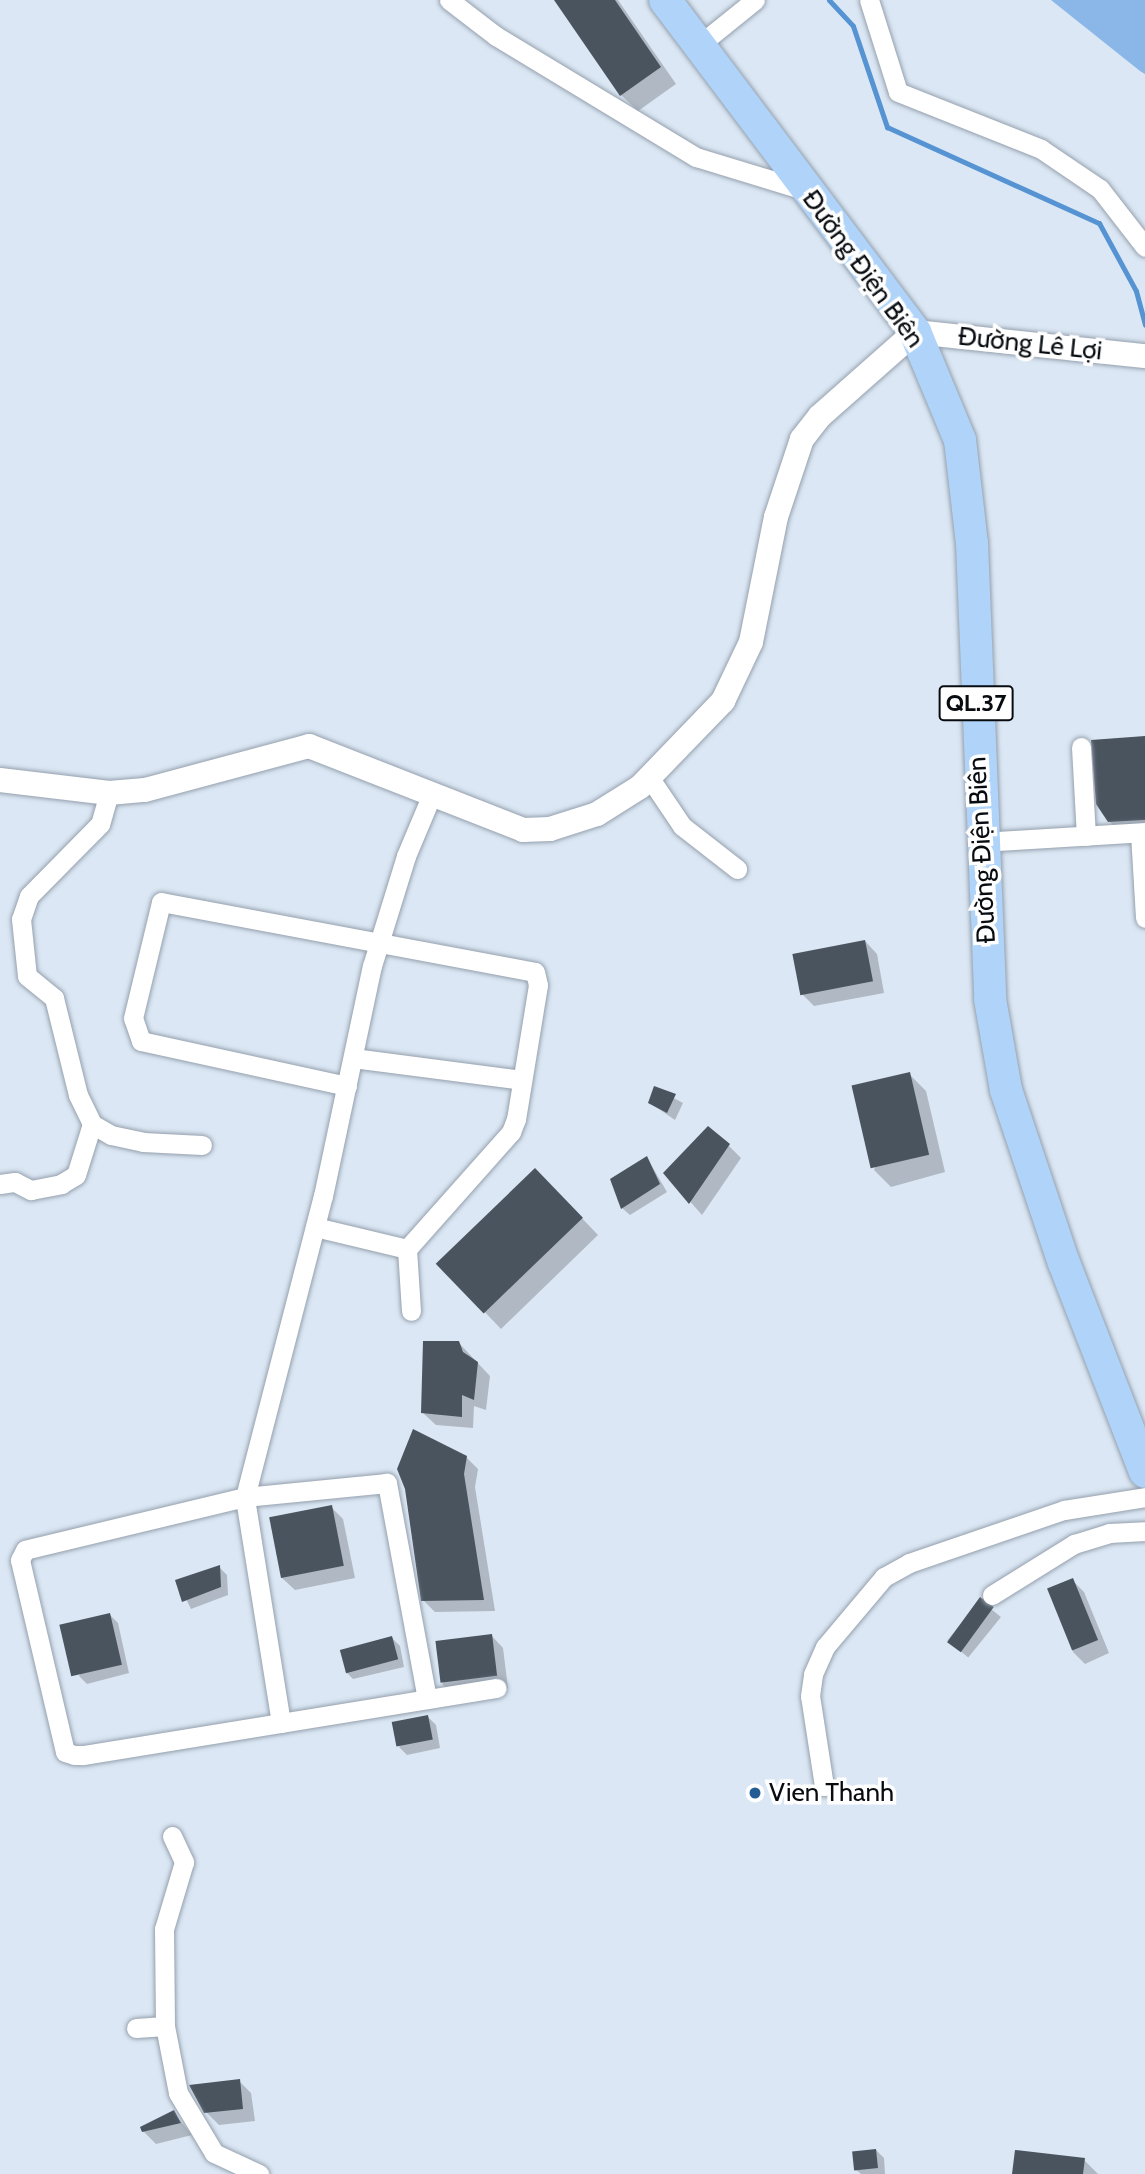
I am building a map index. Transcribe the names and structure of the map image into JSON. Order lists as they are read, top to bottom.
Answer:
{
  "streets": {
    "main road": ["Đường Điện Biên", "QL.37"],
    "street": ["Đường Lê Lợi"]
  },
  "crossings": [
    ["Đường Điện Biên", "Đường Lê Lợi"]
  ],
  "places": ["Vien Thanh"]
}
